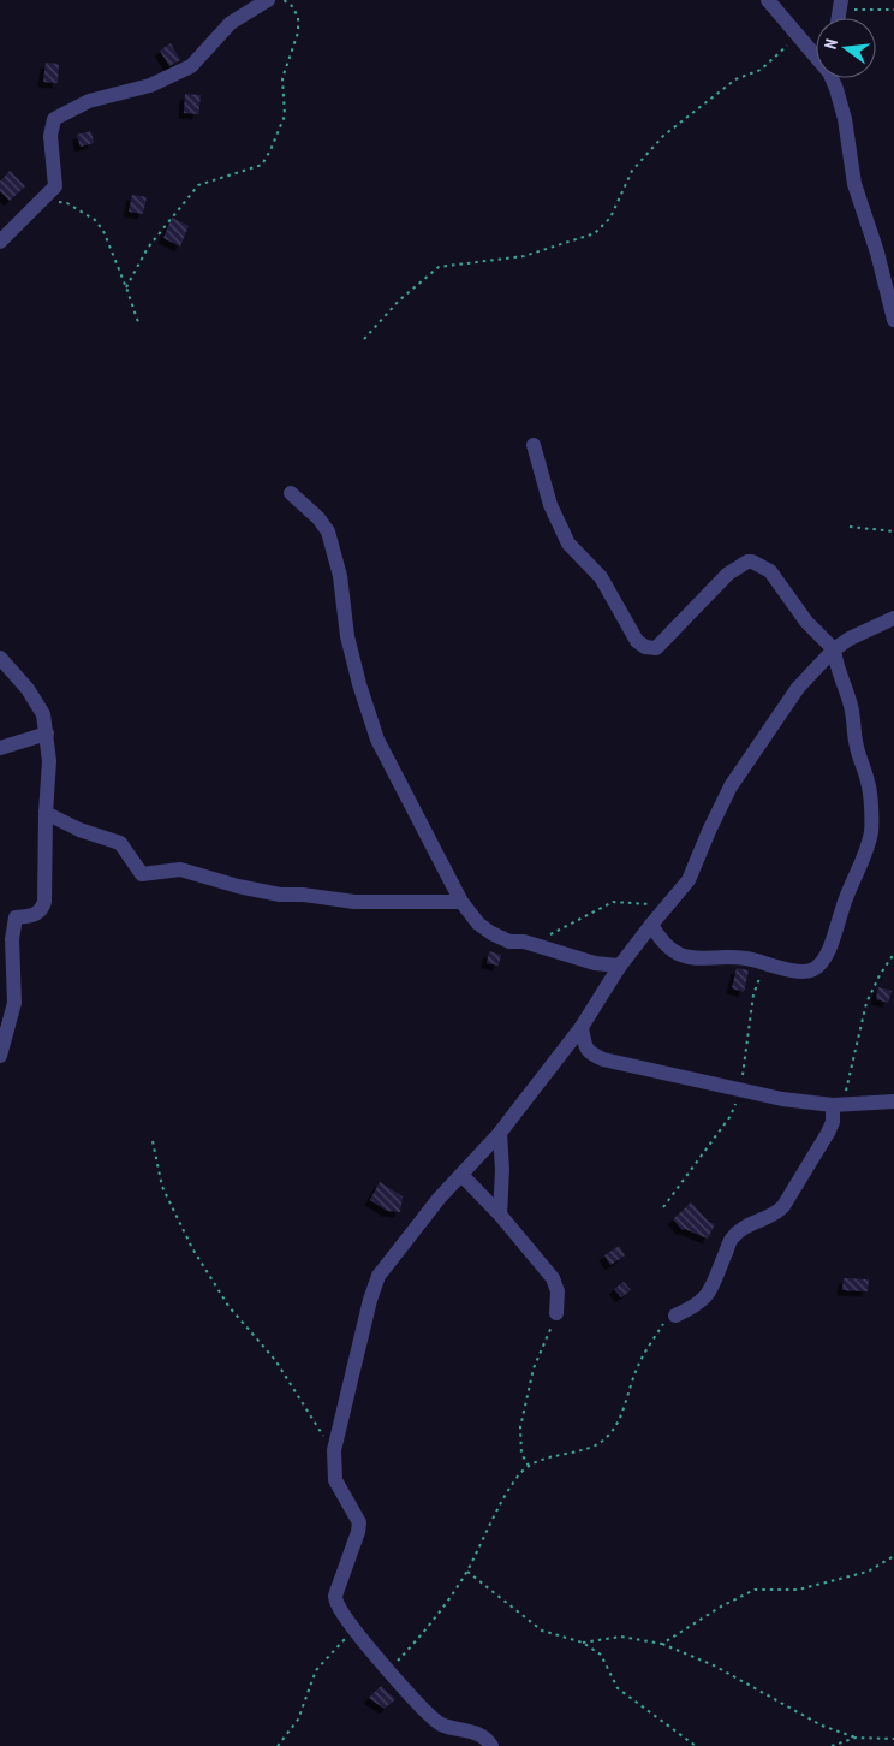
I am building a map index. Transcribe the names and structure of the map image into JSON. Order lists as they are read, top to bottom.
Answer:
{
  "north": "left"
}
